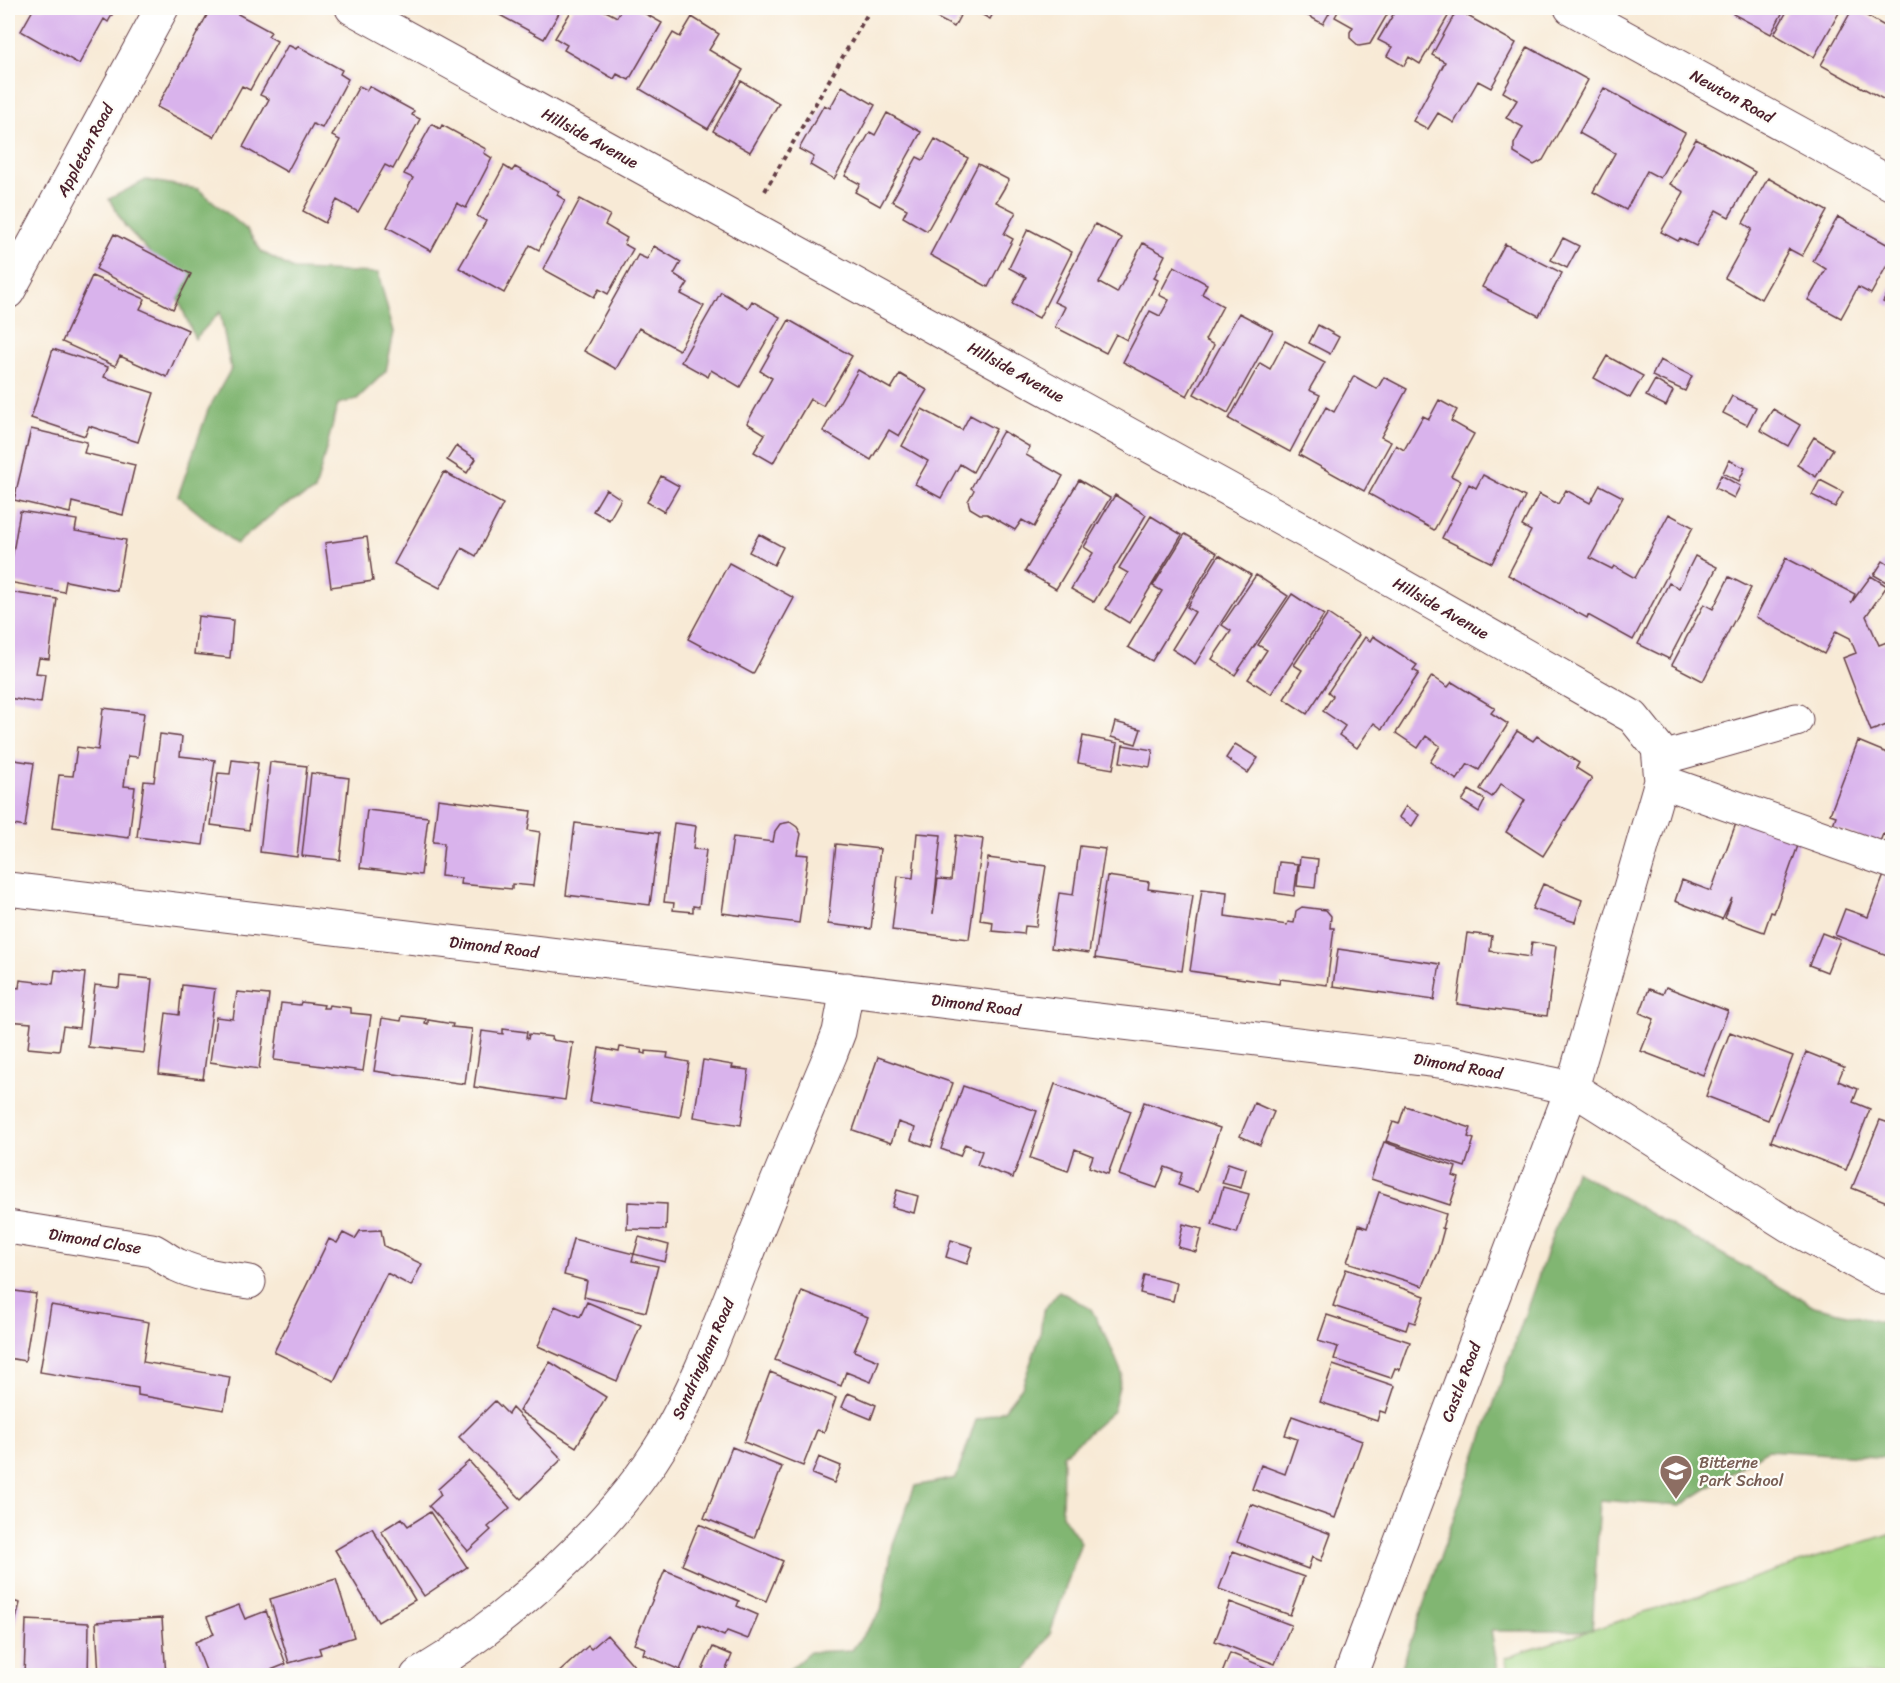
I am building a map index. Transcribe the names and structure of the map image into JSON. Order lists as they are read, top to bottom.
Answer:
{
  "streets": {
    "street": [
      "Newton Road",
      "Hillside Avenue",
      "Appleton Road",
      "Dimond Road",
      "Dimond Close",
      "Sandringham Road",
      "Castle Road"
    ]
  },
  "crossings": [
    ["Dimond Road", "Sandringham Road"],
    ["Dimond Road", "Castle Road"]
  ],
  "places": {
    "school or university": ["Bitterne Park School"]
  }
}
